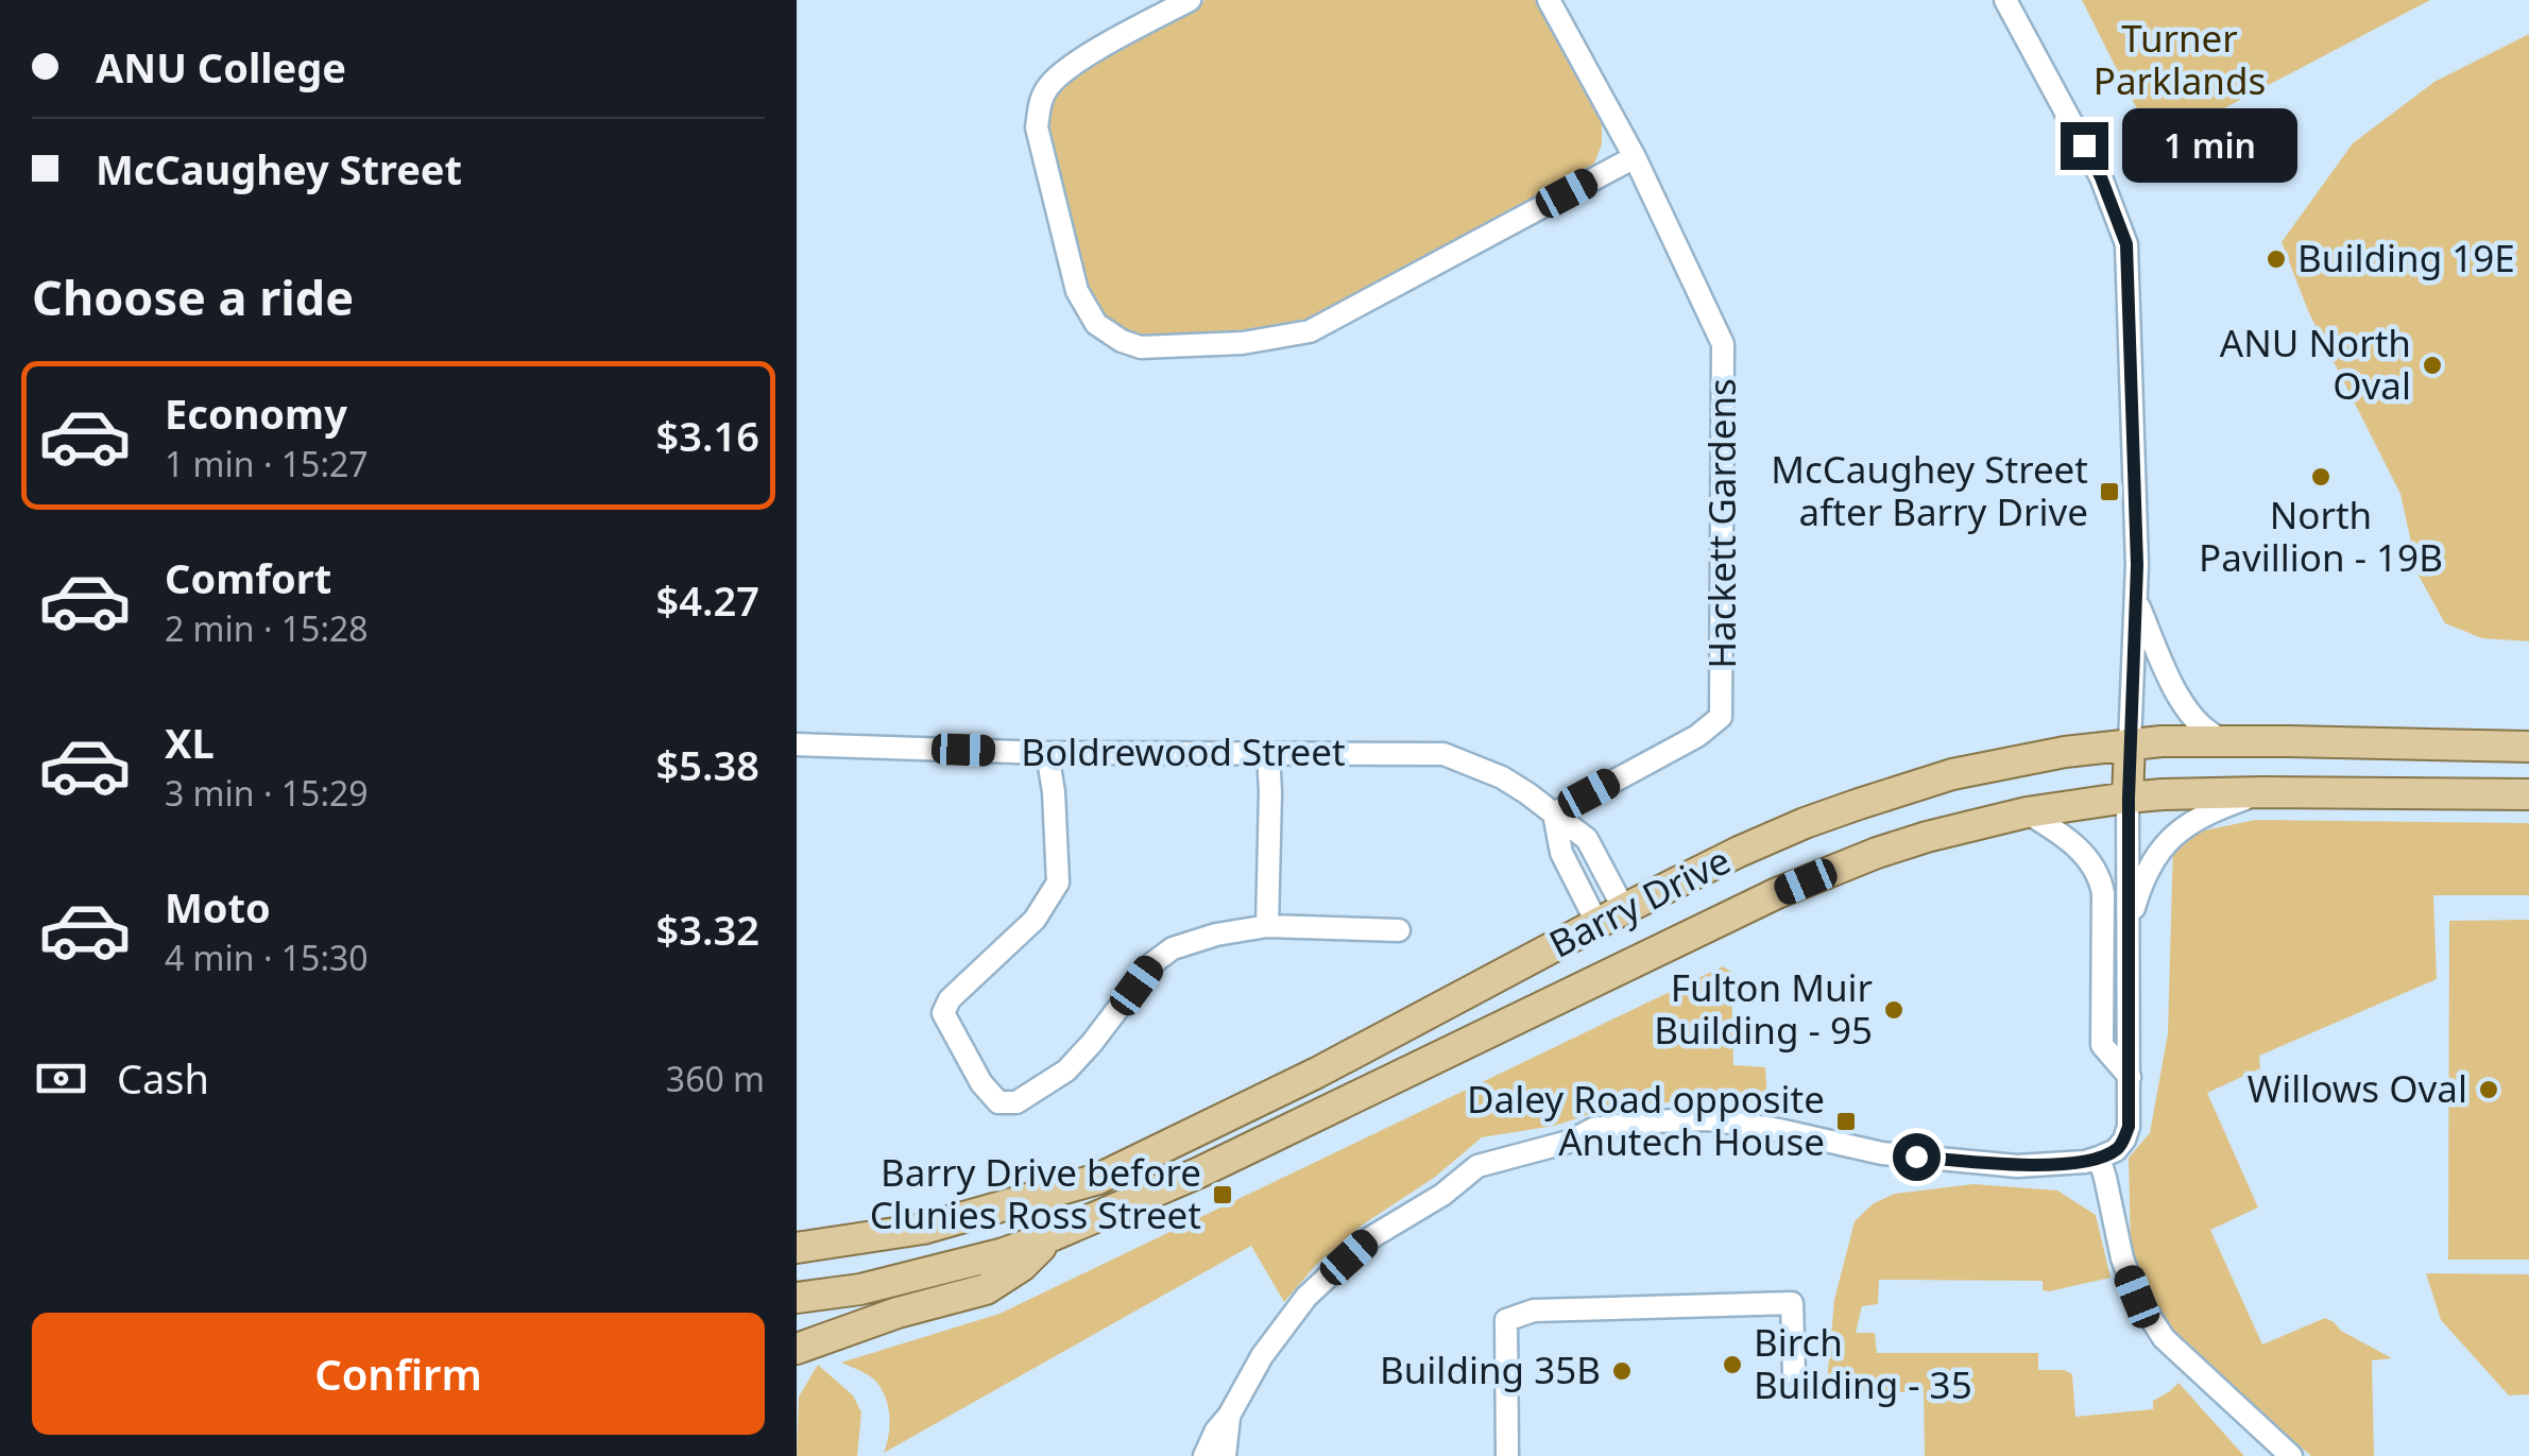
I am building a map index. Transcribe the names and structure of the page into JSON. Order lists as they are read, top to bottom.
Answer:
{
  "streets": {
    "main road": ["Barry Drive"],
    "street": ["Hackett Gardens", "Boldrewood Street"]
  },
  "crossings": [
    ["Hackett Gardens", "Boldrewood Street"],
    ["Boldrewood Street", "Barry Drive"]
  ],
  "parks": ["Turner Parklands"],
  "places": {
    "other": [
      "Building 19E",
      "ANU North Oval",
      "North Pavillion - 19B",
      "Fulton Muir Building - 95",
      "Willows Oval",
      "Birch Building - 35",
      "Building 35B"
    ],
    "transit": ["McCaughey Street after Barry Drive", "Daley Road opposite Anutech House", "Barry Drive before Clunies Ross Street"]
  },
  "page": {
    "banner": ["ANU College", "McCaughey Street"],
    "bubble": "1 min",
    "heading": "Choose a ride",
    "list": [
      {
        "name": "Economy",
        "note": "1 min · 15:27",
        "value": "$3.16"
      },
      {
        "name": "Comfort",
        "note": "2 min · 15:28",
        "value": "$4.27"
      },
      {
        "name": "XL",
        "note": "3 min · 15:29",
        "value": "$5.38"
      },
      {
        "name": "Moto",
        "note": "4 min · 15:30",
        "value": "$3.32"
      }
    ],
    "pay": ["Cash", "360 m"],
    "buttons": "Confirm"
  }
}
